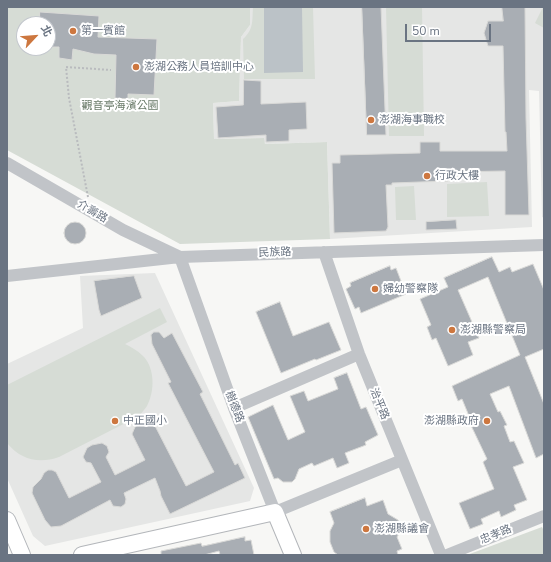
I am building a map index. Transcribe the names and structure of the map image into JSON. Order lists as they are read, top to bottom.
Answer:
{
  "streets": {
    "main road": ["樹德路"],
    "street": [
      "介壽路",
      "民族路",
      "治平路",
      "忠孝路"
    ]
  },
  "crossings": [
    ["介壽路", "民族路"],
    ["介壽路", "樹德路"],
    ["民族路", "治平路"],
    ["民族路", "樹德路"]
  ],
  "parks": ["觀音亭海濱公園"],
  "places": [
    "第一賓館",
    "澎湖公務人員培訓中心",
    "澎湖海事職校",
    "行政大樓",
    "婦幼警察隊",
    "澎湖縣警察局",
    "中正國小",
    "澎湖縣政府",
    "澎湖縣議會"
  ],
  "scale_bar": "50 m",
  "north": "top right"
}
